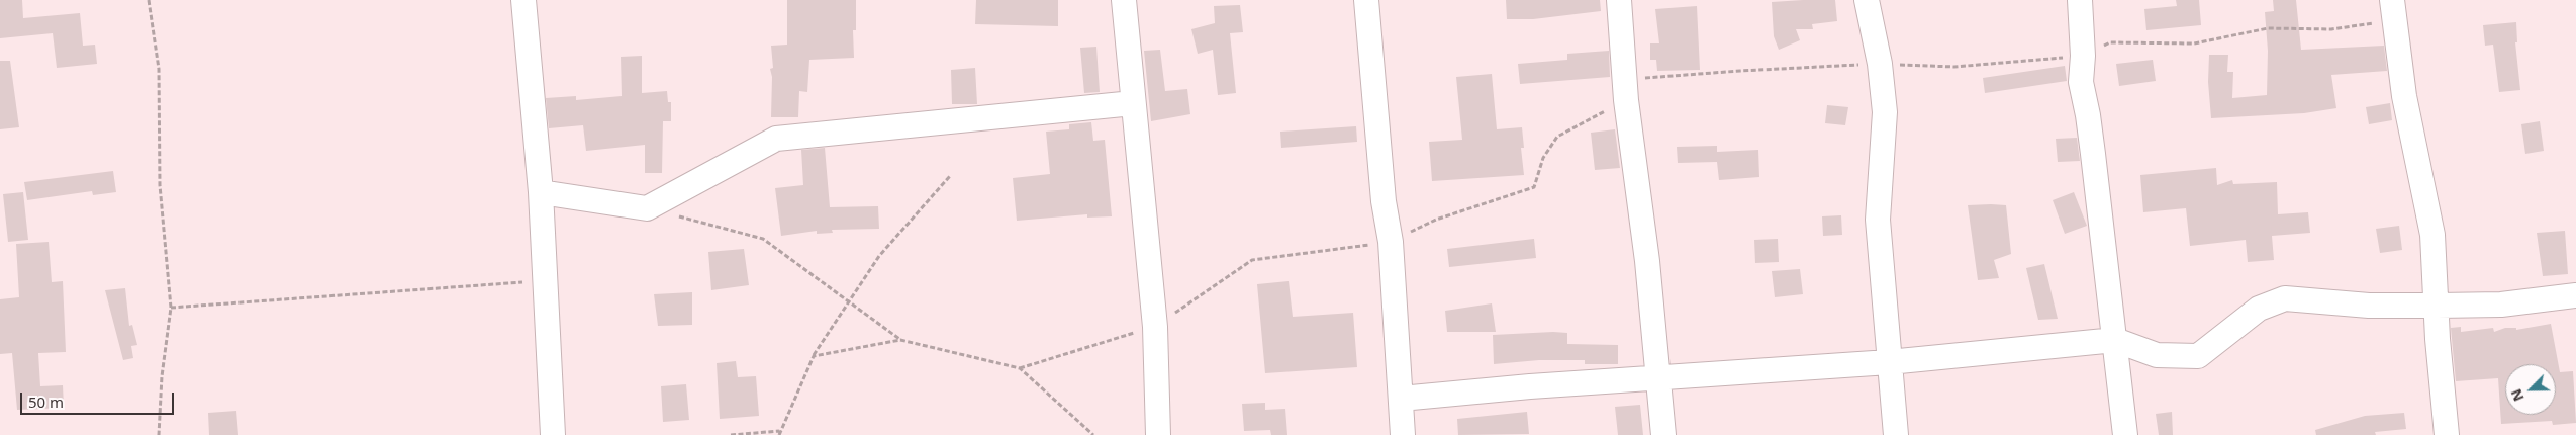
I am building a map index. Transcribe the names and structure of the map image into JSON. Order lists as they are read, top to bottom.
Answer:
{
  "scale_bar": "50 m",
  "north": "bottom left"
}
